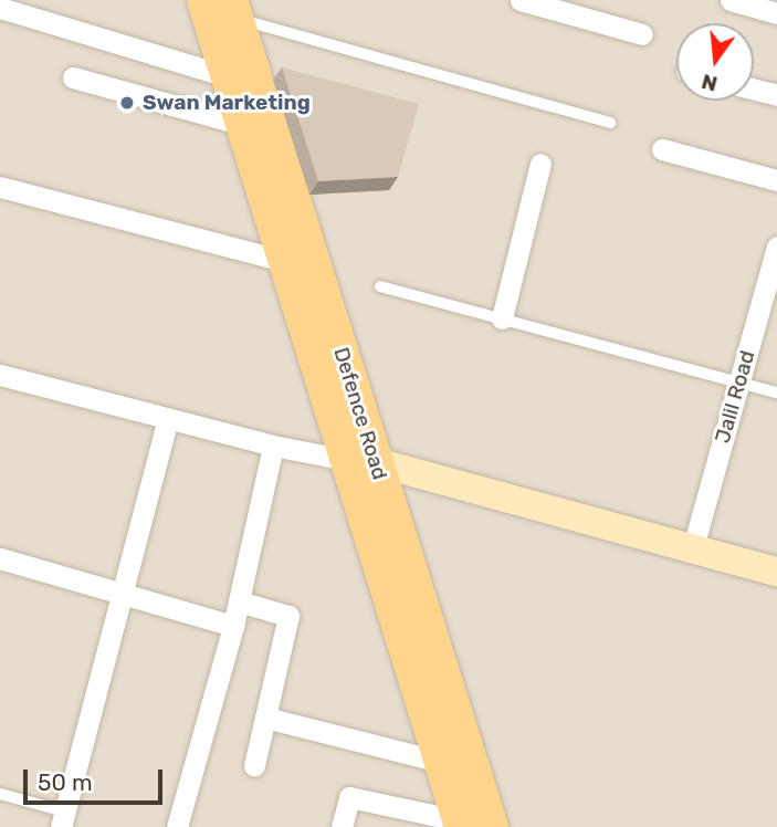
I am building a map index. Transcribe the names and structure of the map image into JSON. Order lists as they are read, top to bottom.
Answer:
{
  "streets": {
    "main road": ["Defence Road"],
    "street": ["Jalil Road"]
  },
  "places": ["Swan Marketing"],
  "scale_bar": "50 m",
  "north": "bottom"
}
